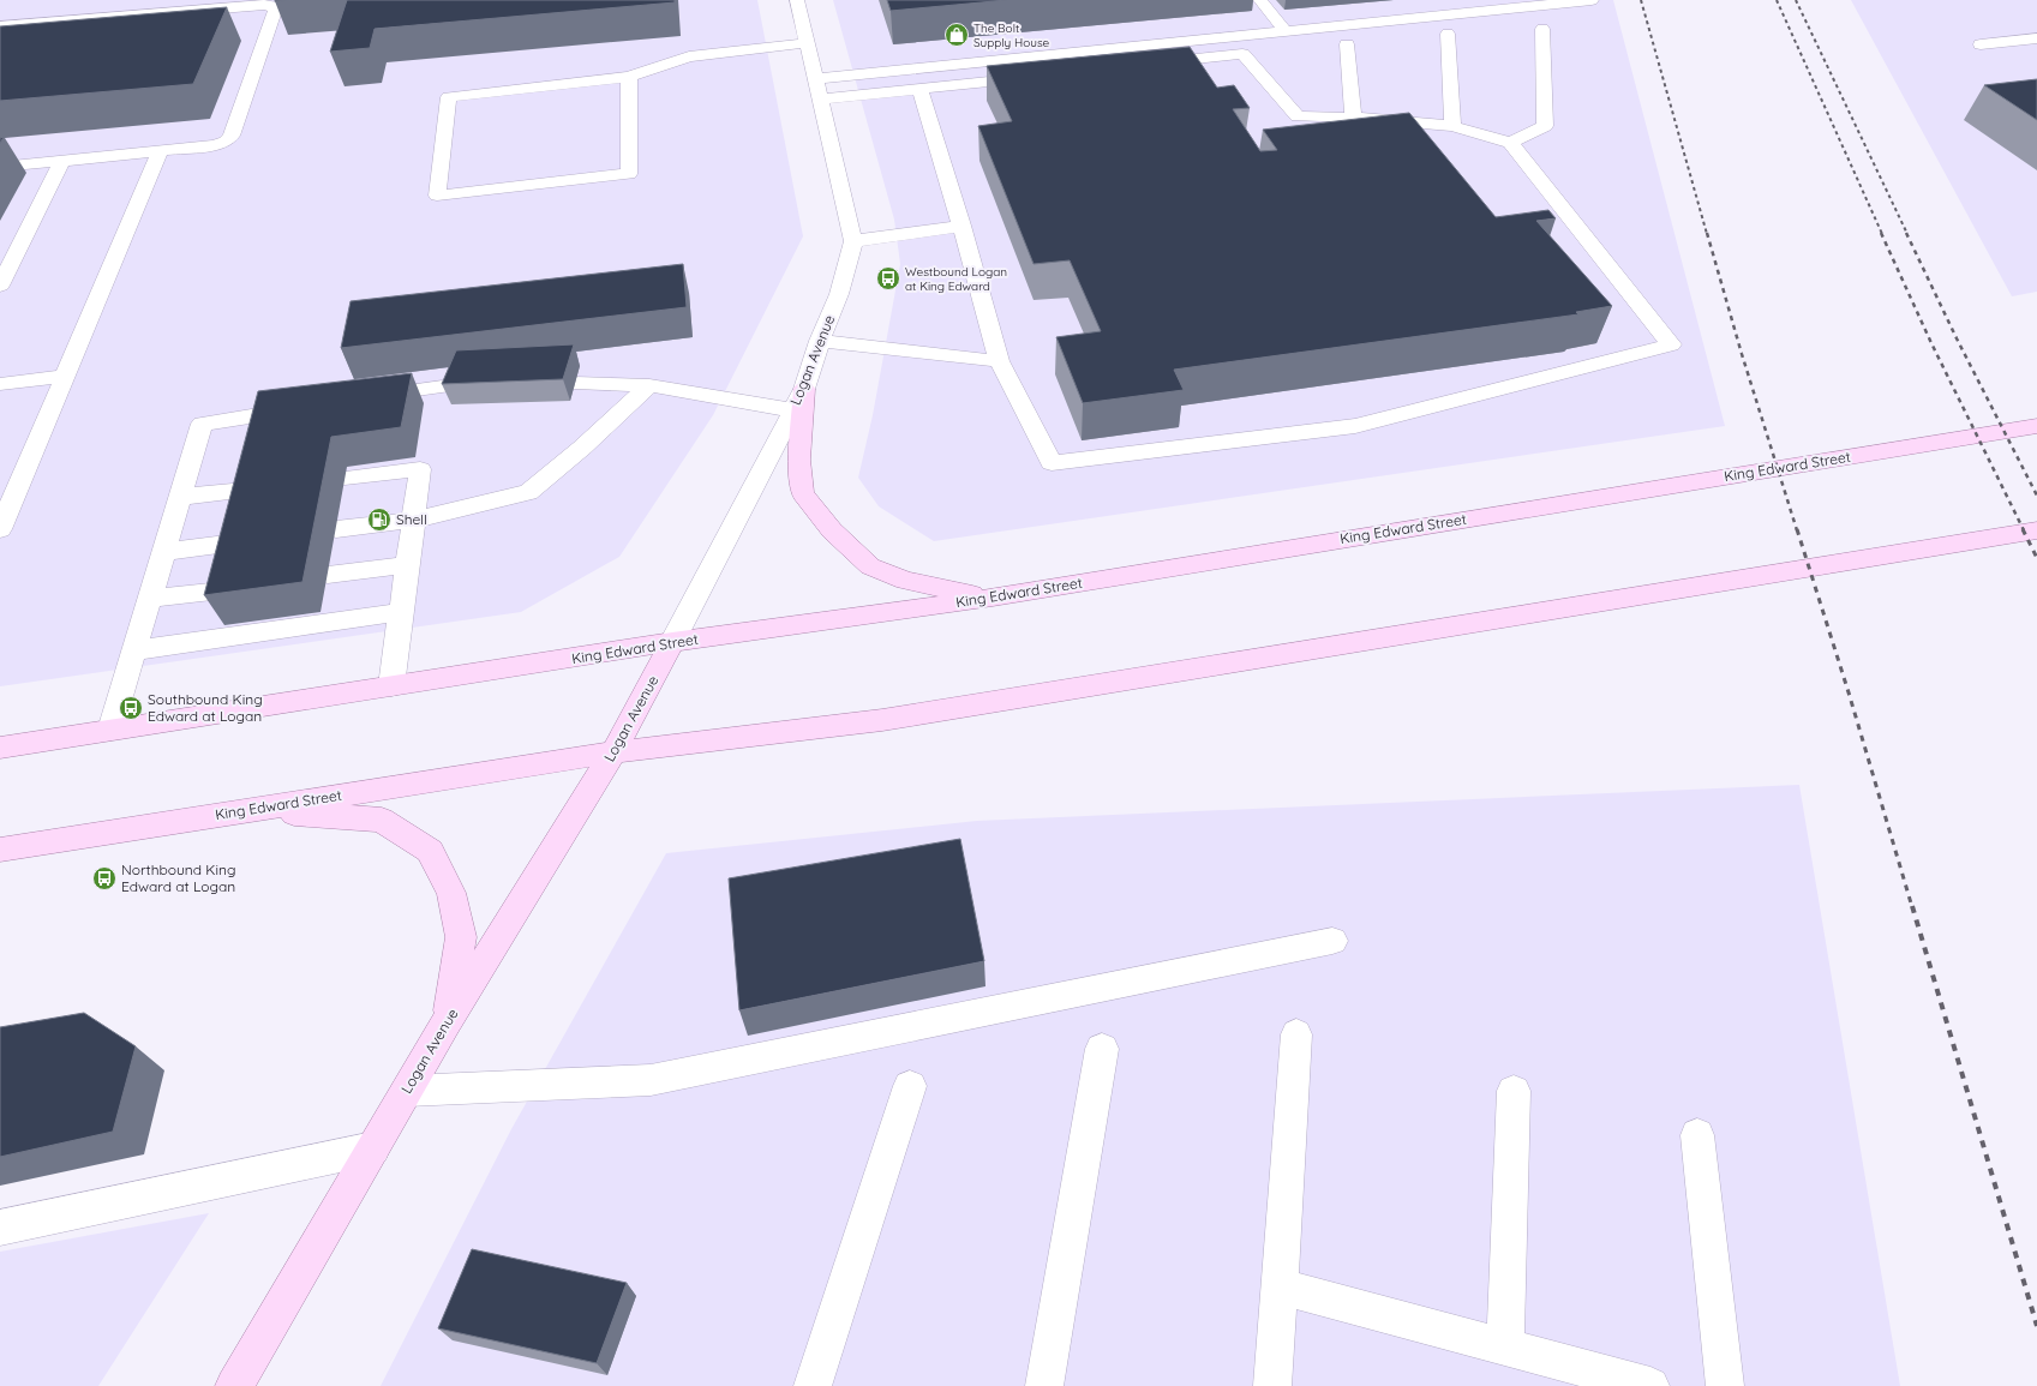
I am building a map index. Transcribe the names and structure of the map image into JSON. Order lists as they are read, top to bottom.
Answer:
{
  "streets": {
    "main road": ["Logan Avenue", "King Edward Street"]
  },
  "crossings": [
    ["Logan Avenue", "King Edward Street"]
  ],
  "places": {
    "shop": ["The Bolt Supply House"],
    "bus stop": ["Westbound Logan at King Edward", "Southbound King Edward at Logan", "Northbound King Edward at Logan"],
    "fuel station": ["Shell"]
  }
}
